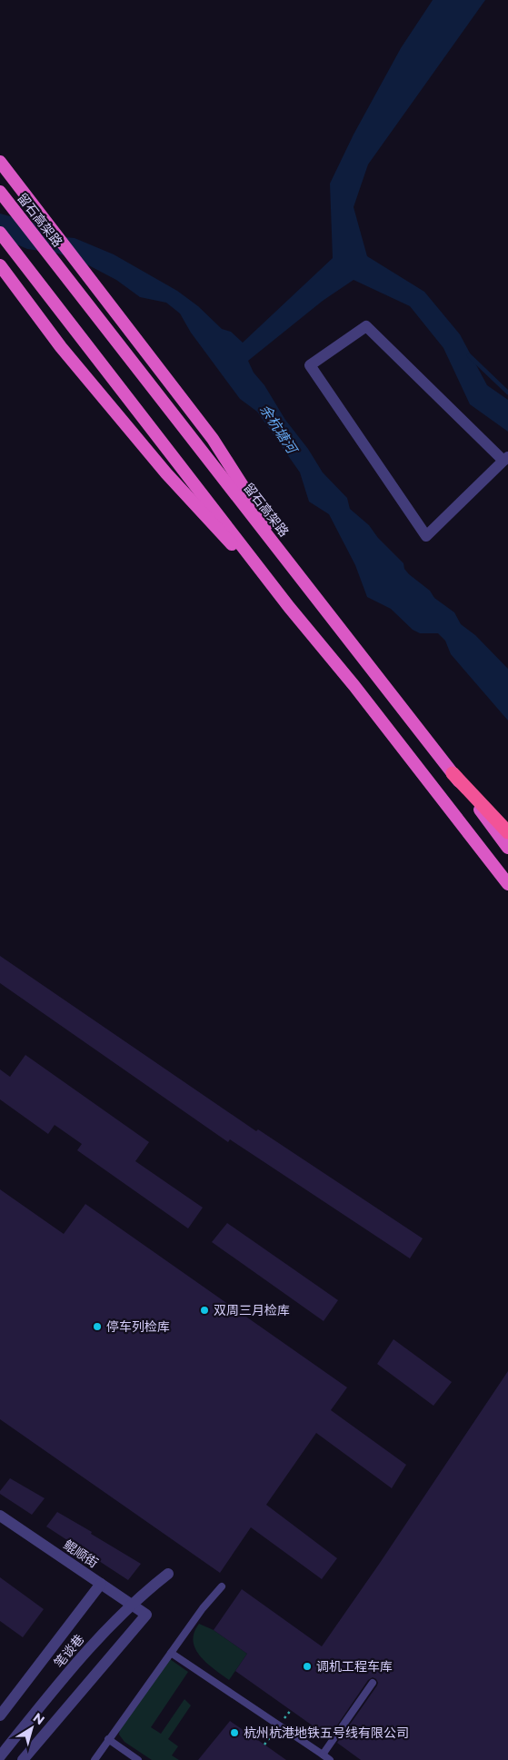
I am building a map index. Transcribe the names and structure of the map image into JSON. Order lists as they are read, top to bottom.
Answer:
{
  "streets": {
    "highway": ["留石高架路"],
    "street": ["鲲顺街", "笔谈巷"]
  },
  "crossings": [
    ["鲲顺街", "笔谈巷"]
  ],
  "water": ["余杭塘河"],
  "places": [
    "双周三月检库",
    "停车列检库",
    "调机工程车库",
    "杭州杭港地铁五号线有限公司"
  ],
  "north": "top right"
}
